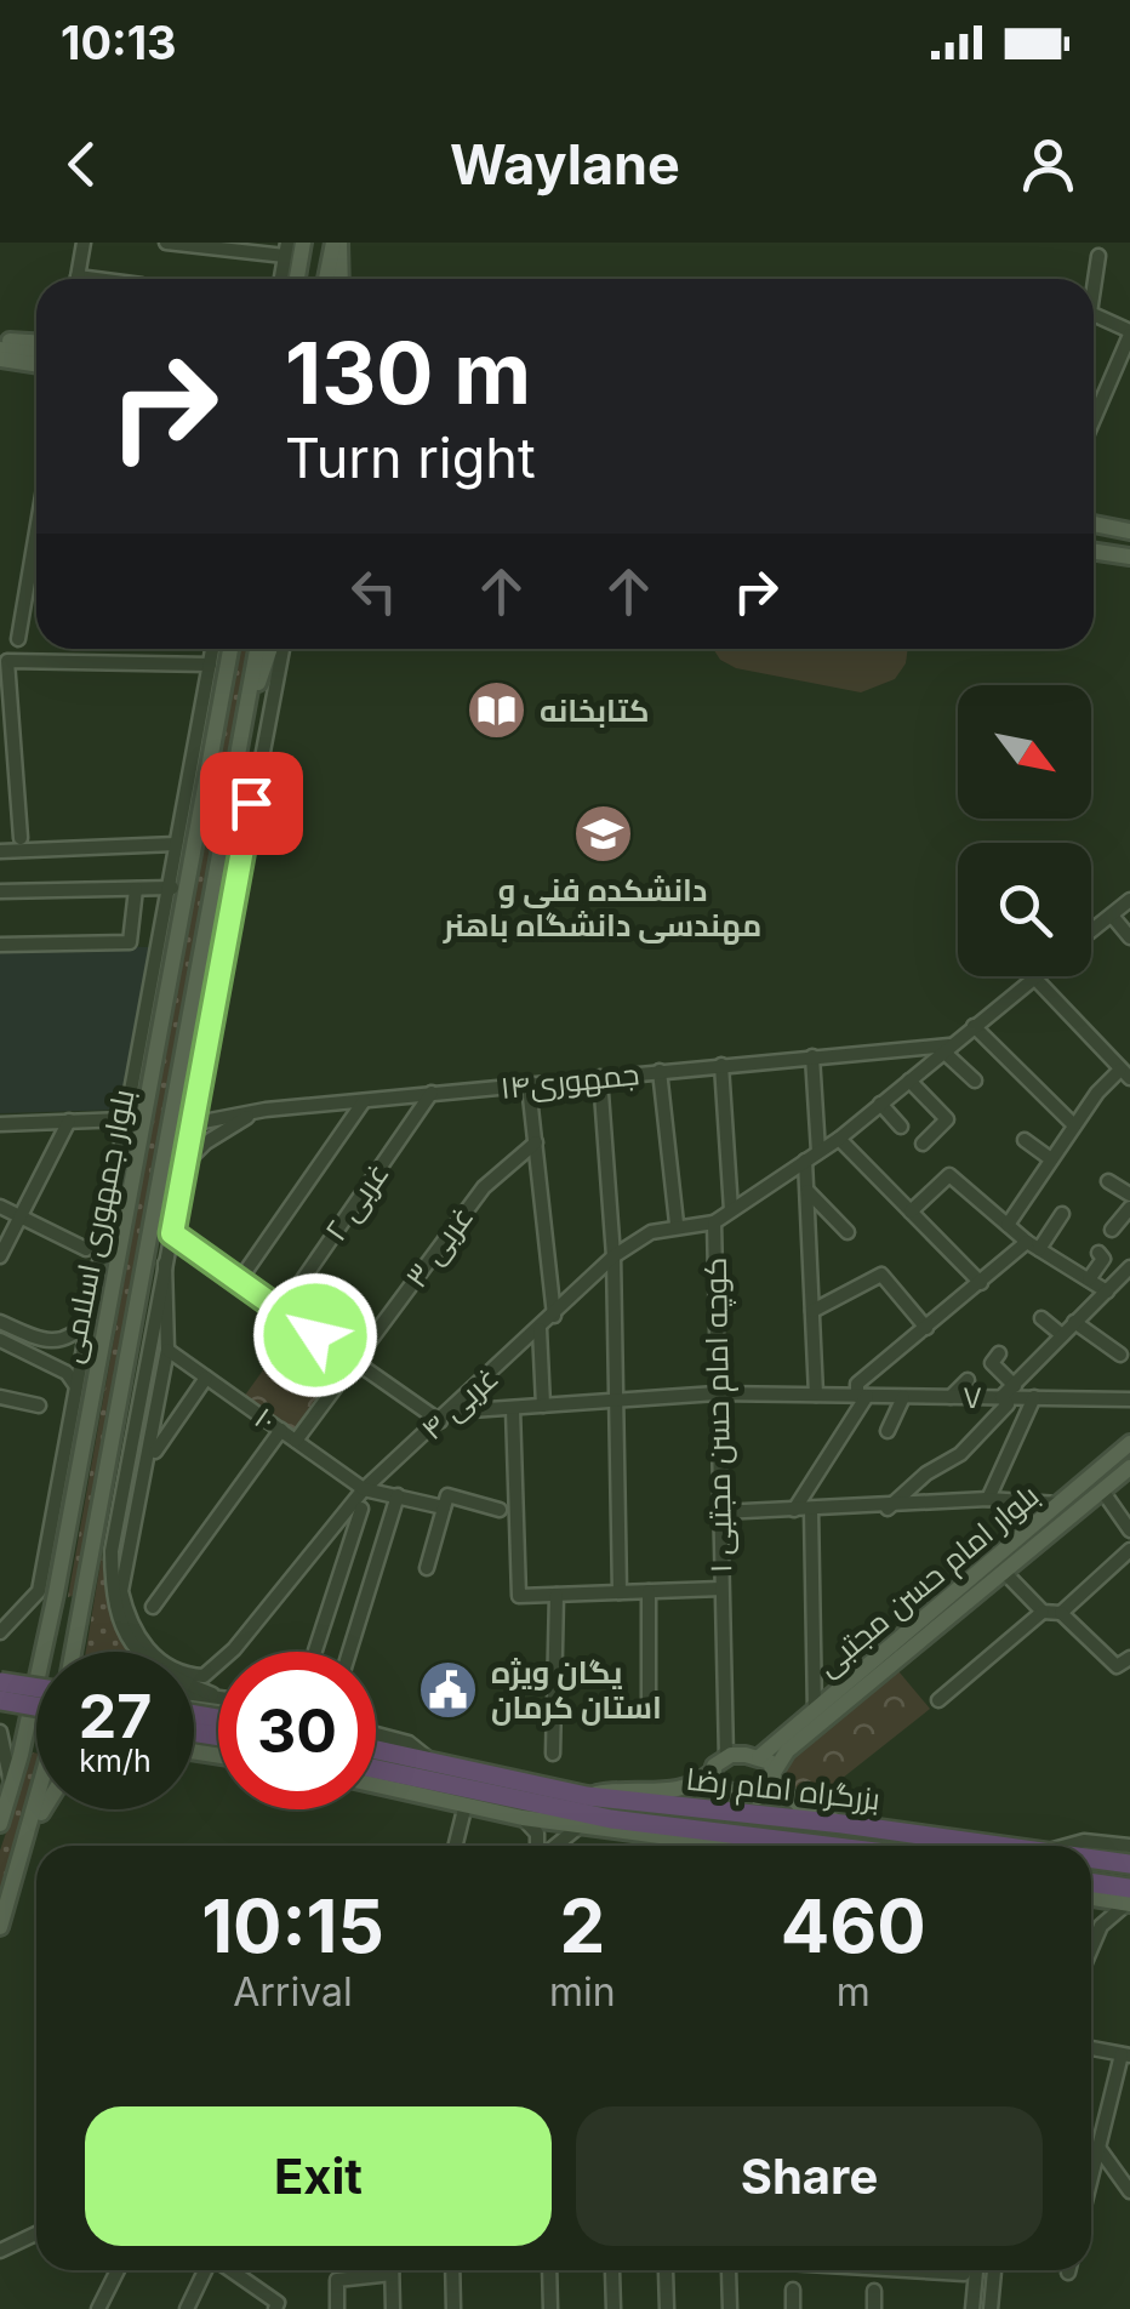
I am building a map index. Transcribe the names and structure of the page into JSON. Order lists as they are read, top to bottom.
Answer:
{
  "streets": {
    "highway": ["بزرگراه امام رضا"],
    "main road": ["بلوار جمهوری اسلامی", "بلوار امام حسن مجتبی"],
    "street": [
      "جمهوری۱۴",
      "۲ غربی",
      "۳ غربی",
      "۷",
      "۴ غربی",
      "کوچه امام حسن مجتبی ۱",
      "۱۰"
    ]
  },
  "crossings": [
    ["جمهوری۱۴", "۲ غربی"],
    ["جمهوری۱۴", "بلوار جمهوری اسلامی"],
    ["جمهوری۱۴", "کوچه امام حسن مجتبی ۱"],
    ["۳ غربی", "۱۰"],
    ["۷", "۴ غربی"],
    ["۷", "کوچه امام حسن مجتبی ۱"],
    ["۴ غربی", "۱۰"]
  ],
  "places": {
    "library": ["کتابخانه"],
    "school or university": ["دانشکده فنی و مهندسی دانشگاه باهنر"],
    "public building": ["یگان ویژه استان کرمان"]
  },
  "north": "bottom right",
  "page": {
    "status": "10:13",
    "header": "Waylane",
    "turn": ["130 m", "Turn right"],
    "speed": "27 km/h",
    "limit": "30",
    "eta": [
      "10:15",
      "Arrival",
      "2",
      "min",
      "460",
      "m"
    ],
    "buttons": ["Exit", "Share"]
  }
}
